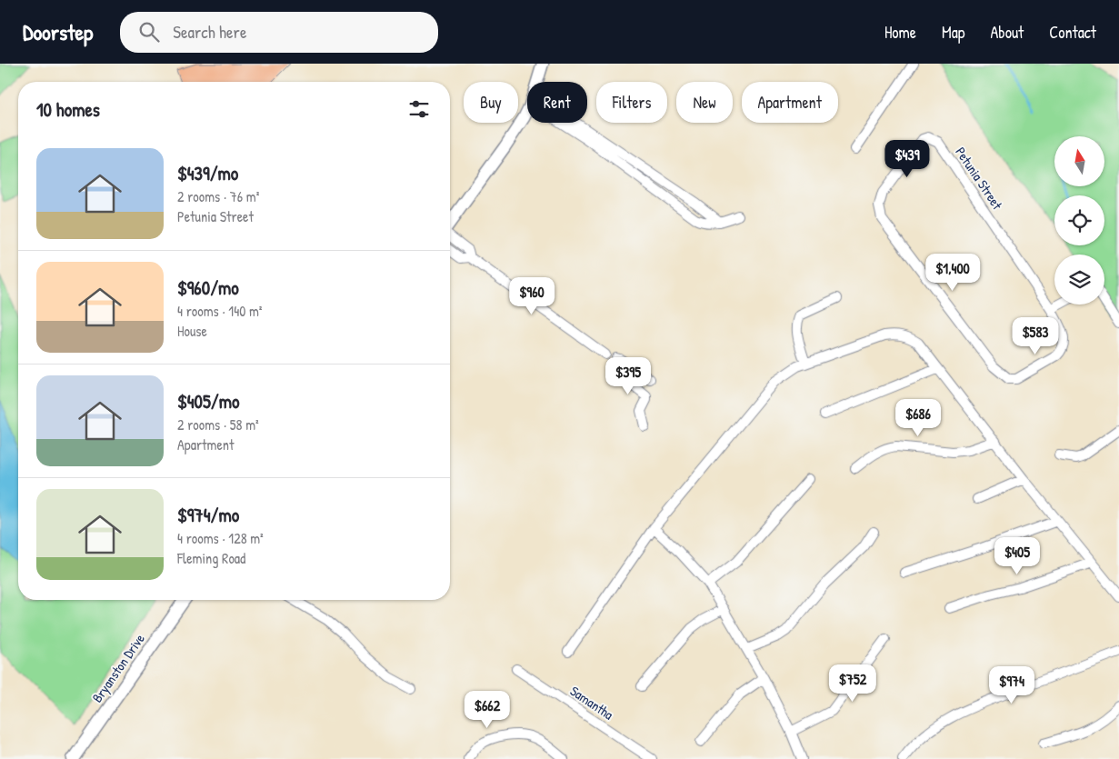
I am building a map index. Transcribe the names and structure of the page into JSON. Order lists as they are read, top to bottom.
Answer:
{
  "streets": {
    "street": ["Petunia Street", "Bryanston Drive", "Samantha"]
  },
  "north": "top",
  "page": {
    "header": "Doorstep",
    "search": "Search here",
    "nav": [
      "Home",
      "Map",
      "About",
      "Contact"
    ],
    "chip": [
      "Buy",
      "Rent",
      "Filters",
      "New",
      "Apartment"
    ],
    "heading": "10 homes",
    "list": [
      {
        "name": "$439/mo",
        "note": "2 rooms · 76 m² · Petunia Street"
      },
      {
        "name": "$960/mo",
        "note": "4 rooms · 140 m² · House"
      },
      {
        "name": "$405/mo",
        "note": "2 rooms · 58 m² · Apartment"
      },
      {
        "name": "$974/mo",
        "note": "4 rooms · 128 m² · Fleming Road"
      }
    ],
    "price": [
      "$439",
      "$1,400",
      "$960",
      "$583",
      "$395",
      "$686",
      "$405",
      "$752",
      "$974",
      "$662"
    ]
  }
}
